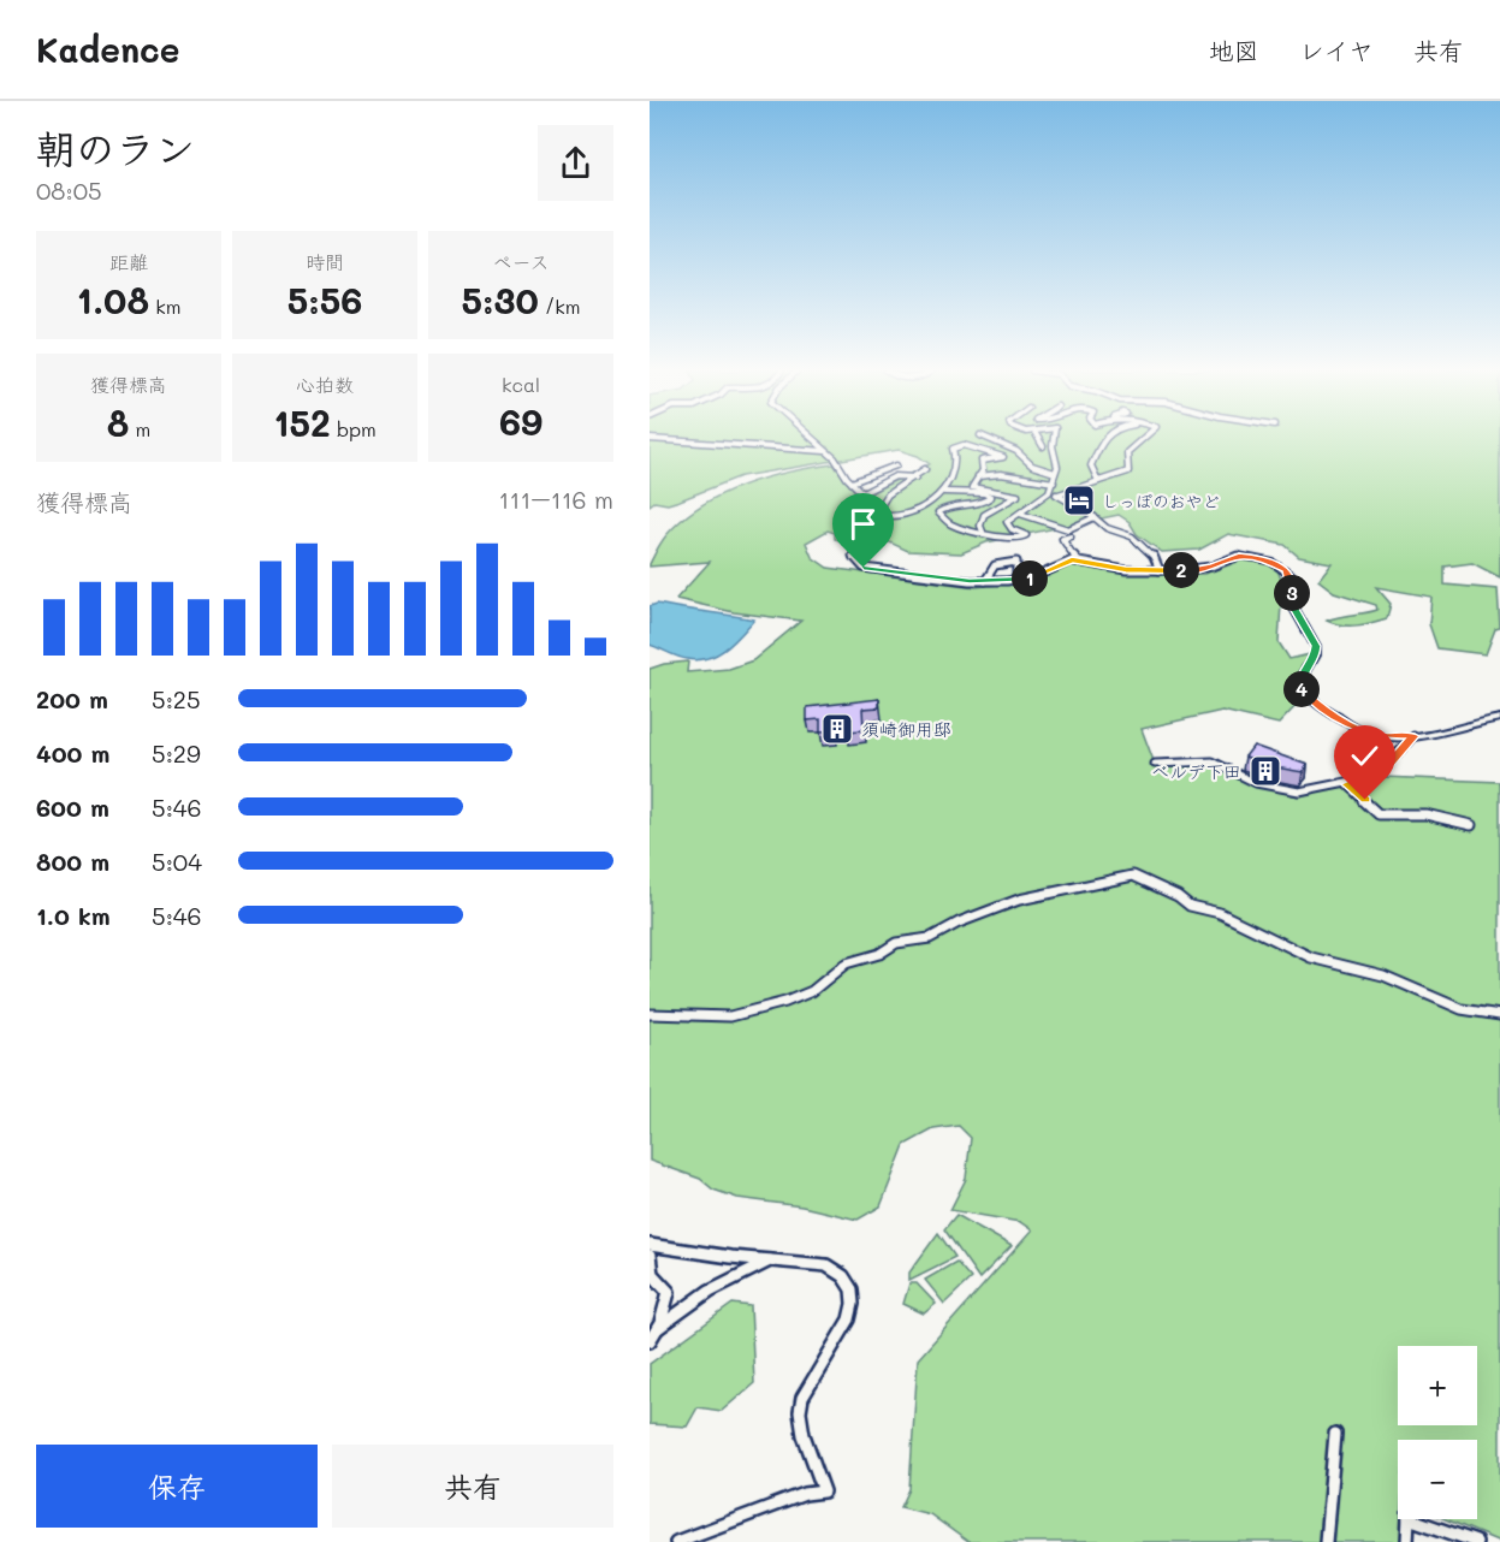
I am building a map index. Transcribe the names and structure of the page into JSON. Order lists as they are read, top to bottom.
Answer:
{
  "places": {
    "hotel": ["しっぽのおやど"],
    "building": ["須崎御用邸", "ベルデ下田"]
  },
  "page": {
    "header": "Kadence",
    "nav": ["地図", "レイヤ", "共有"],
    "heading": ["朝のラン", "08:05"],
    "stats": [
      ["距離", "1.08 km"],
      ["時間", "5:56"],
      ["ペース", "5:30 /km"],
      ["獲得標高", "8 m"],
      ["心拍数", "152 bpm"],
      ["kcal", "69"]
    ],
    "chart": ["獲得標高", "111–116 m"],
    "pins": [
      "2",
      "1",
      "3",
      "4"
    ],
    "list": [
      {
        "name": "200 m",
        "note": "5:25"
      },
      {
        "name": "400 m",
        "note": "5:29"
      },
      {
        "name": "600 m",
        "note": "5:46"
      },
      {
        "name": "800 m",
        "note": "5:04"
      },
      {
        "name": "1.0 km",
        "note": "5:46"
      }
    ],
    "map_buttons": ["+", "−"],
    "buttons": ["保存", "共有"]
  }
}
